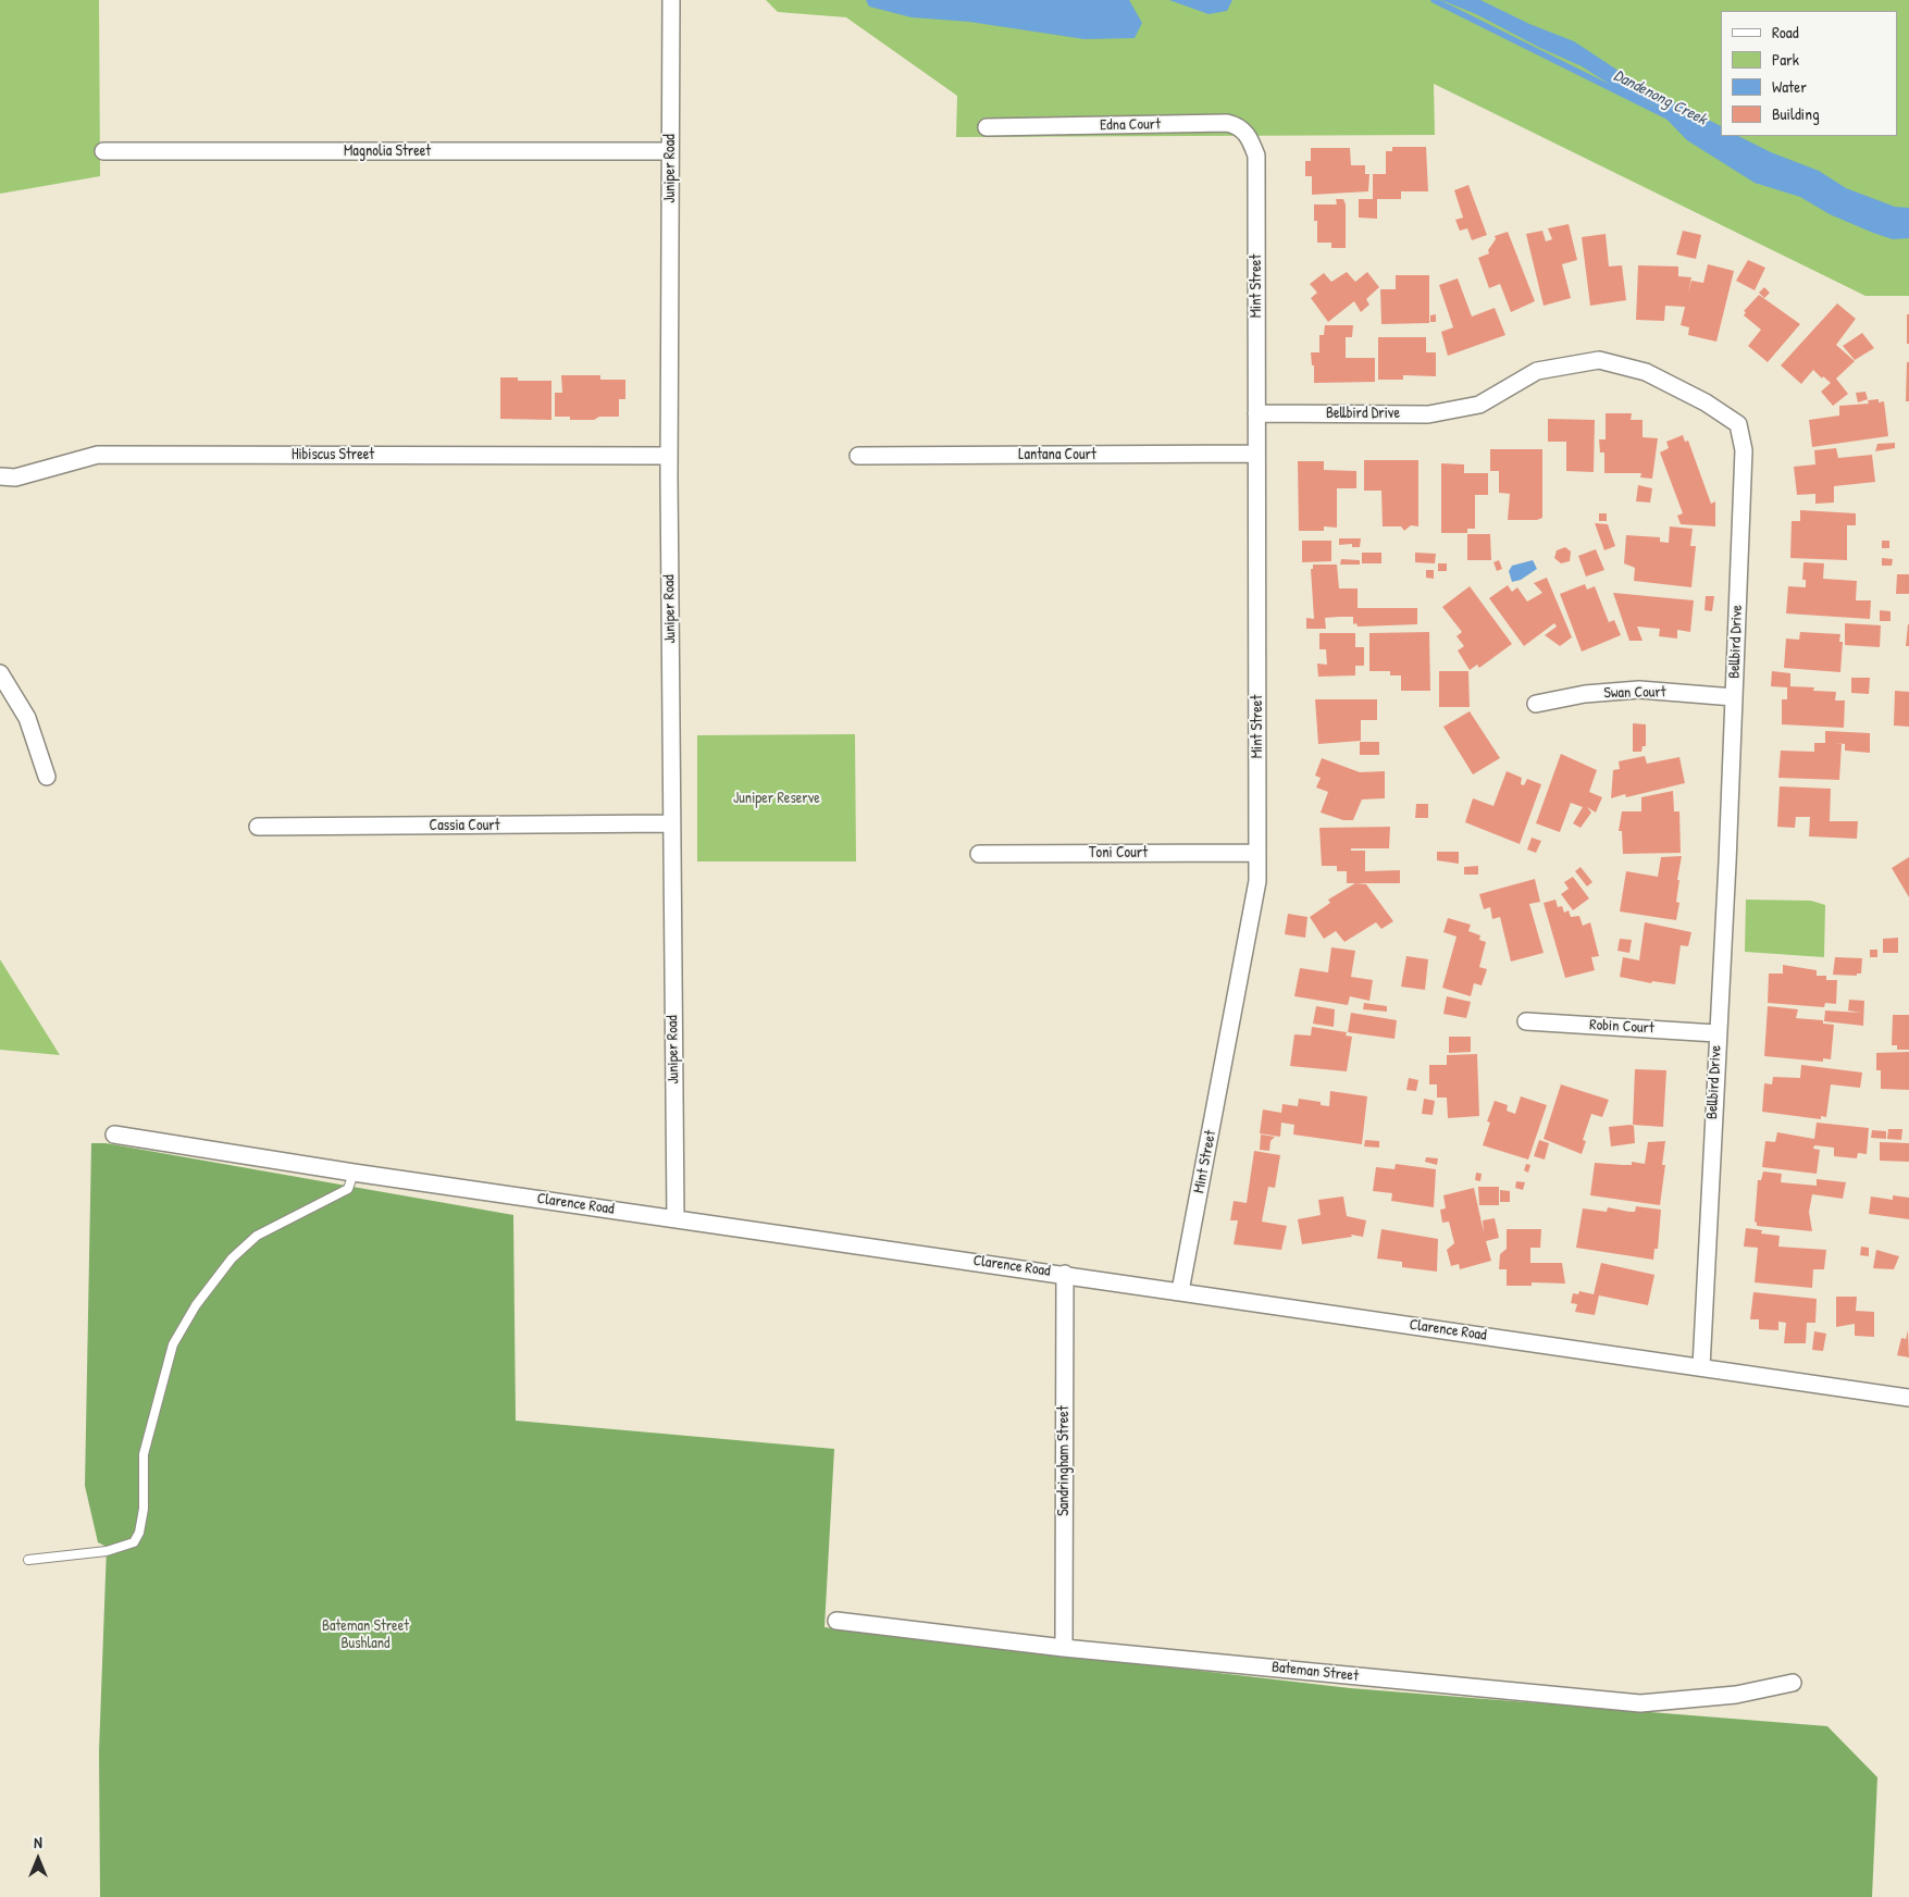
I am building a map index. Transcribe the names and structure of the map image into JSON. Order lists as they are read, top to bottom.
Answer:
{
  "streets": {
    "street": [
      "Edna Court",
      "Magnolia Street",
      "Juniper Road",
      "Mint Street",
      "Bellbird Drive",
      "Hibiscus Street",
      "Lantana Court",
      "Swan Court",
      "Cassia Court",
      "Toni Court",
      "Robin Court",
      "Clarence Road",
      "Sandringham Street",
      "Bateman Street"
    ]
  },
  "crossings": [
    ["Edna Court", "Mint Street"],
    ["Magnolia Street", "Juniper Road"],
    ["Juniper Road", "Hibiscus Street"],
    ["Juniper Road", "Cassia Court"],
    ["Juniper Road", "Clarence Road"],
    ["Mint Street", "Bellbird Drive"],
    ["Mint Street", "Lantana Court"],
    ["Mint Street", "Toni Court"],
    ["Mint Street", "Clarence Road"],
    ["Bellbird Drive", "Swan Court"],
    ["Bellbird Drive", "Robin Court"],
    ["Bellbird Drive", "Clarence Road"],
    ["Clarence Road", "Sandringham Street"],
    ["Sandringham Street", "Bateman Street"]
  ],
  "water": ["Dandenong Creek"],
  "parks": ["Juniper Reserve", "Bateman Street Bushland"],
  "legend": [
    "Road",
    "Park",
    "Water",
    "Building"
  ],
  "north": "top"
}
